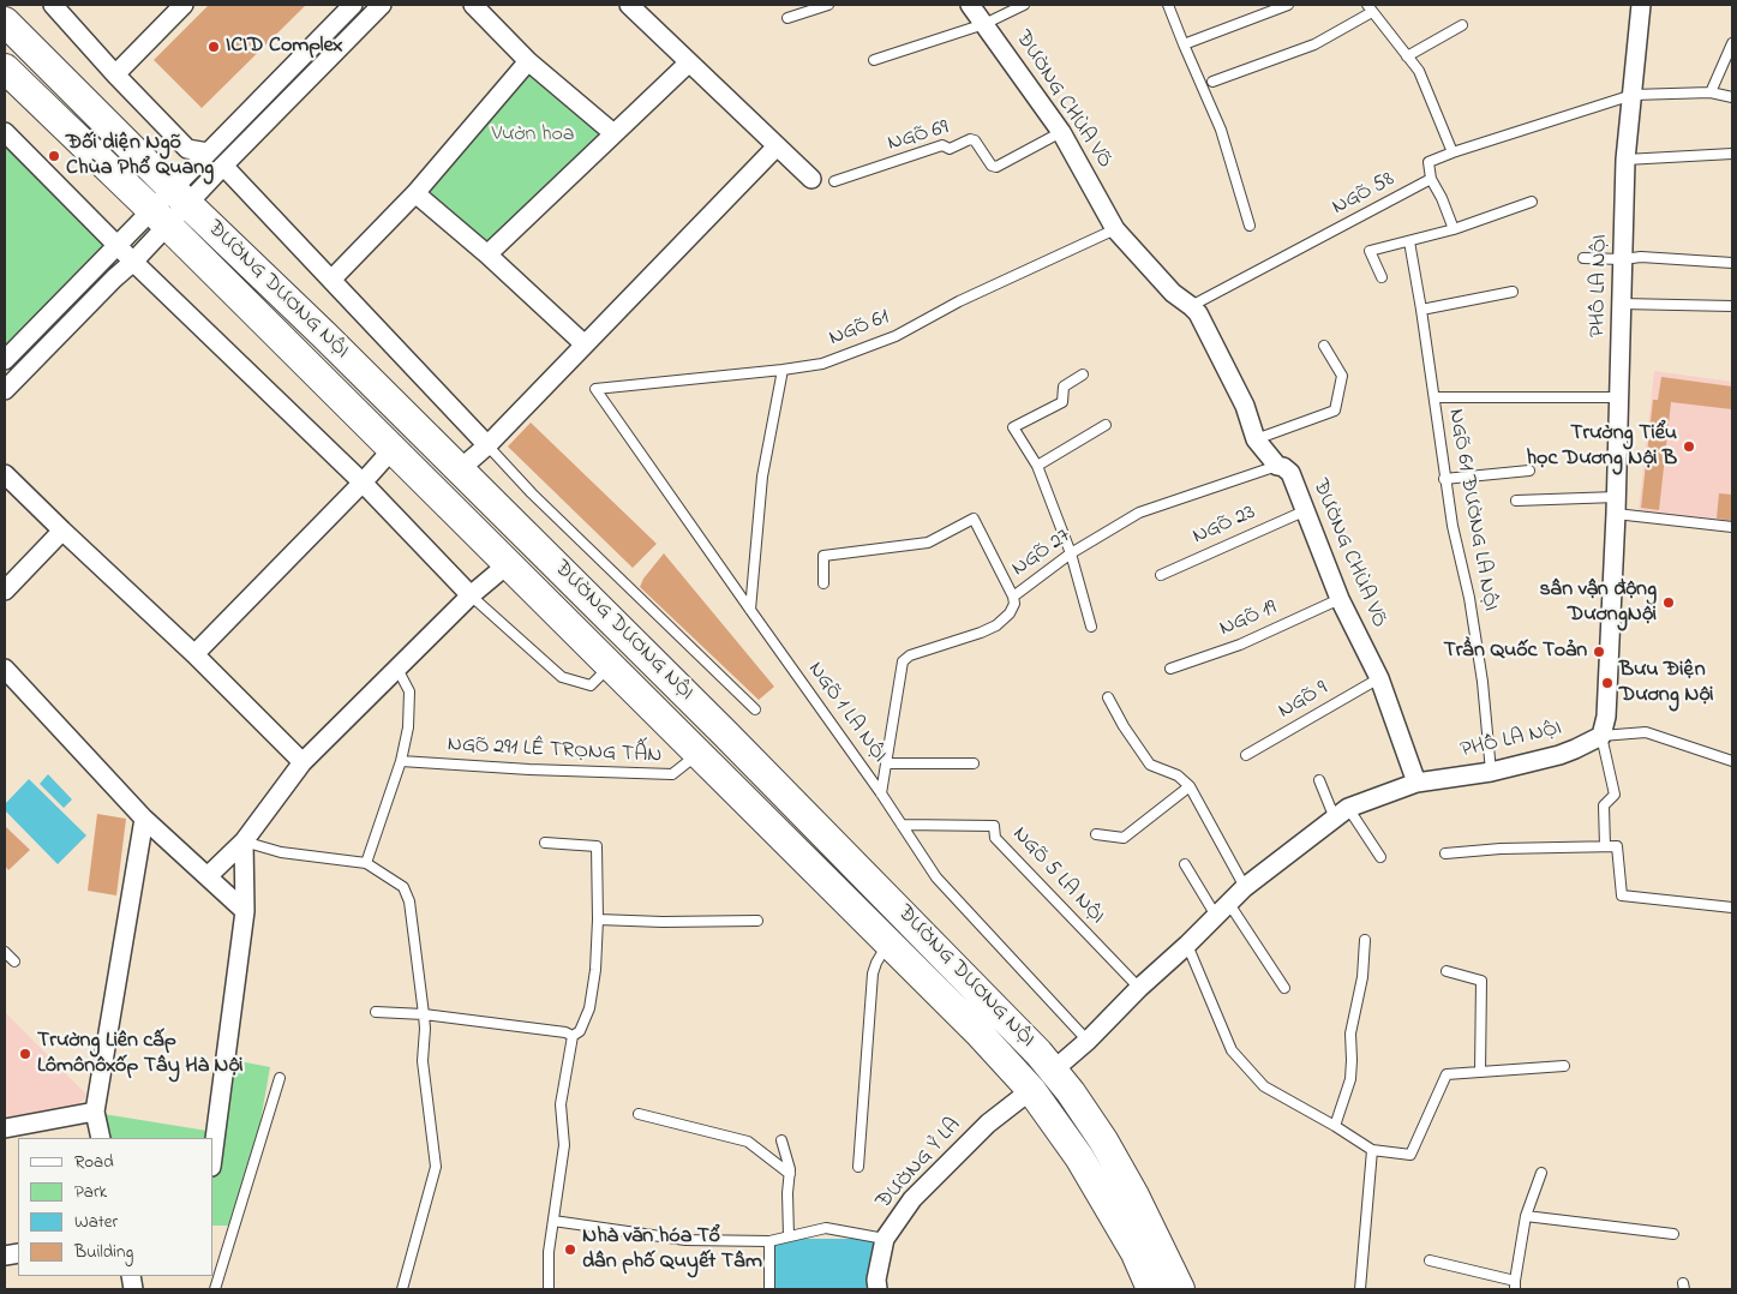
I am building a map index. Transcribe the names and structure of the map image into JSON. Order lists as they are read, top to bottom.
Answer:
{
  "streets": {
    "main road": ["ĐƯỜNG DƯƠNG NỘI"],
    "street": ["ĐƯỜNG CHÙA VÕ", "PHỐ LA NỘI", "ĐƯỜNG Ỷ LA"],
    "lane": [
      "NGÕ 69",
      "NGÕ 58",
      "NGÕ 61",
      "NGÕ 61 ĐƯỜNG LA NỘI",
      "NGÕ 23",
      "NGÕ 27",
      "NGÕ 19",
      "NGÕ 9",
      "NGÕ 1 LA NỘI",
      "NGÕ 291 LÊ TRỌNG TẤN",
      "NGÕ 5 LA NỘI"
    ]
  },
  "crossings": [
    ["ĐƯỜNG CHÙA VÕ", "NGÕ 69"],
    ["ĐƯỜNG CHÙA VÕ", "NGÕ 58"],
    ["ĐƯỜNG CHÙA VÕ", "PHỐ LA NỘI"],
    ["ĐƯỜNG CHÙA VÕ", "NGÕ 61"],
    ["ĐƯỜNG CHÙA VÕ", "NGÕ 23"],
    ["ĐƯỜNG CHÙA VÕ", "NGÕ 27"],
    ["ĐƯỜNG CHÙA VÕ", "NGÕ 19"],
    ["ĐƯỜNG CHÙA VÕ", "NGÕ 9"],
    ["PHỐ LA NỘI", "ĐƯỜNG DƯƠNG NỘI"],
    ["PHỐ LA NỘI", "NGÕ 61 ĐƯỜNG LA NỘI"],
    ["PHỐ LA NỘI", "NGÕ 1 LA NỘI"],
    ["PHỐ LA NỘI", "NGÕ 5 LA NỘI"],
    ["ĐƯỜNG DƯƠNG NỘI", "NGÕ 291 LÊ TRỌNG TẤN"],
    ["ĐƯỜNG DƯƠNG NỘI", "ĐƯỜNG Ỷ LA"],
    ["NGÕ 61", "NGÕ 1 LA NỘI"],
    ["NGÕ 1 LA NỘI", "NGÕ 5 LA NỘI"]
  ],
  "parks": ["Vườn hoa"],
  "places": [
    "ICID Complex",
    "Đối diện Ngõ Chùa Phổ Quang",
    "Trường Tiểu học Dương Nội B",
    "sân vận động DươngNội",
    "Trần Quốc Toản",
    "Bưu Điện Dương Nội",
    "Trường Liên cấp Lômônôxốp Tây Hà Nội",
    "Nhà văn hóa Tổ dân phố Quyết Tâm"
  ],
  "legend": [
    "Road",
    "Park",
    "Water",
    "Building"
  ]
}
